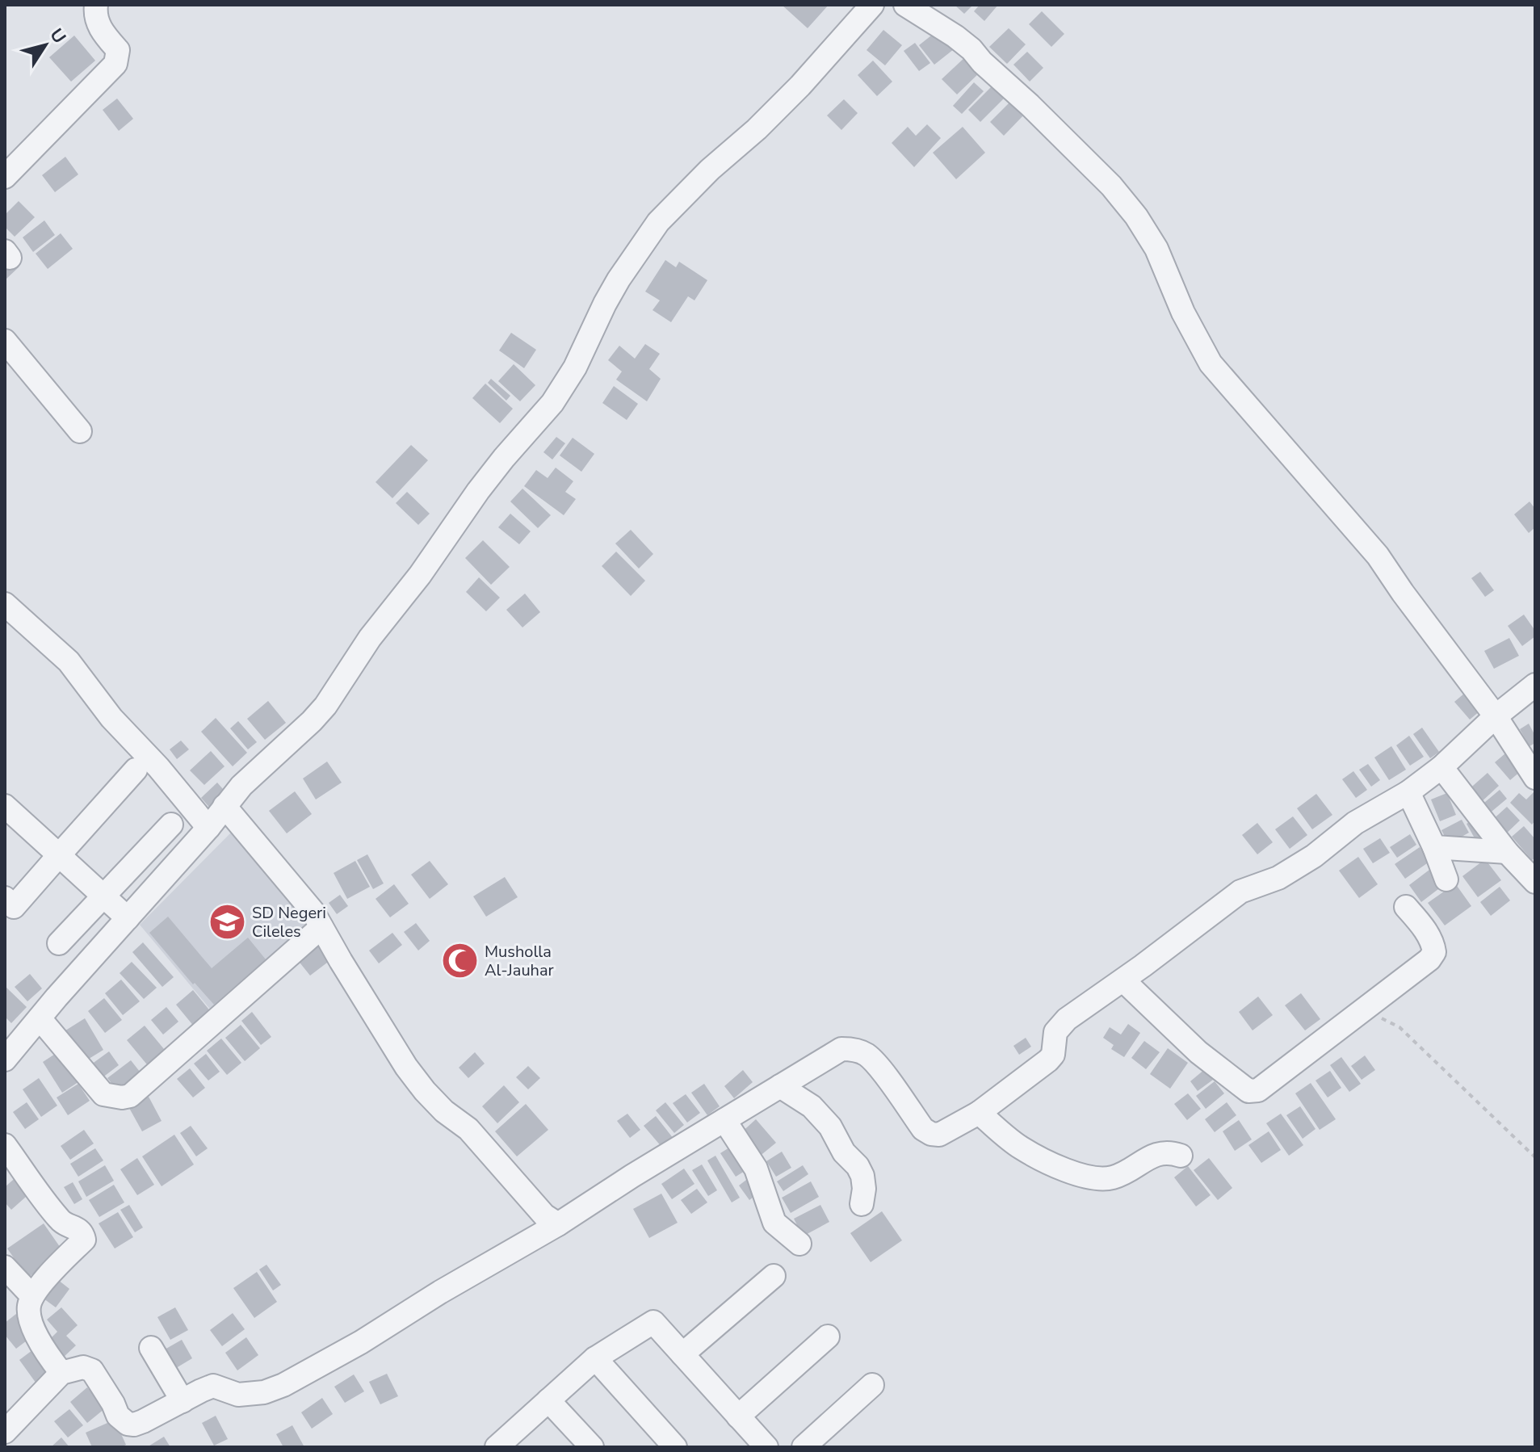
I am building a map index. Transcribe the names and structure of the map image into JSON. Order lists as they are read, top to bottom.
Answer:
{
  "places": {
    "school or university": ["SD Negeri Cileles"],
    "mosque": ["Musholla Al-Jauhar"]
  },
  "north": "top right"
}
